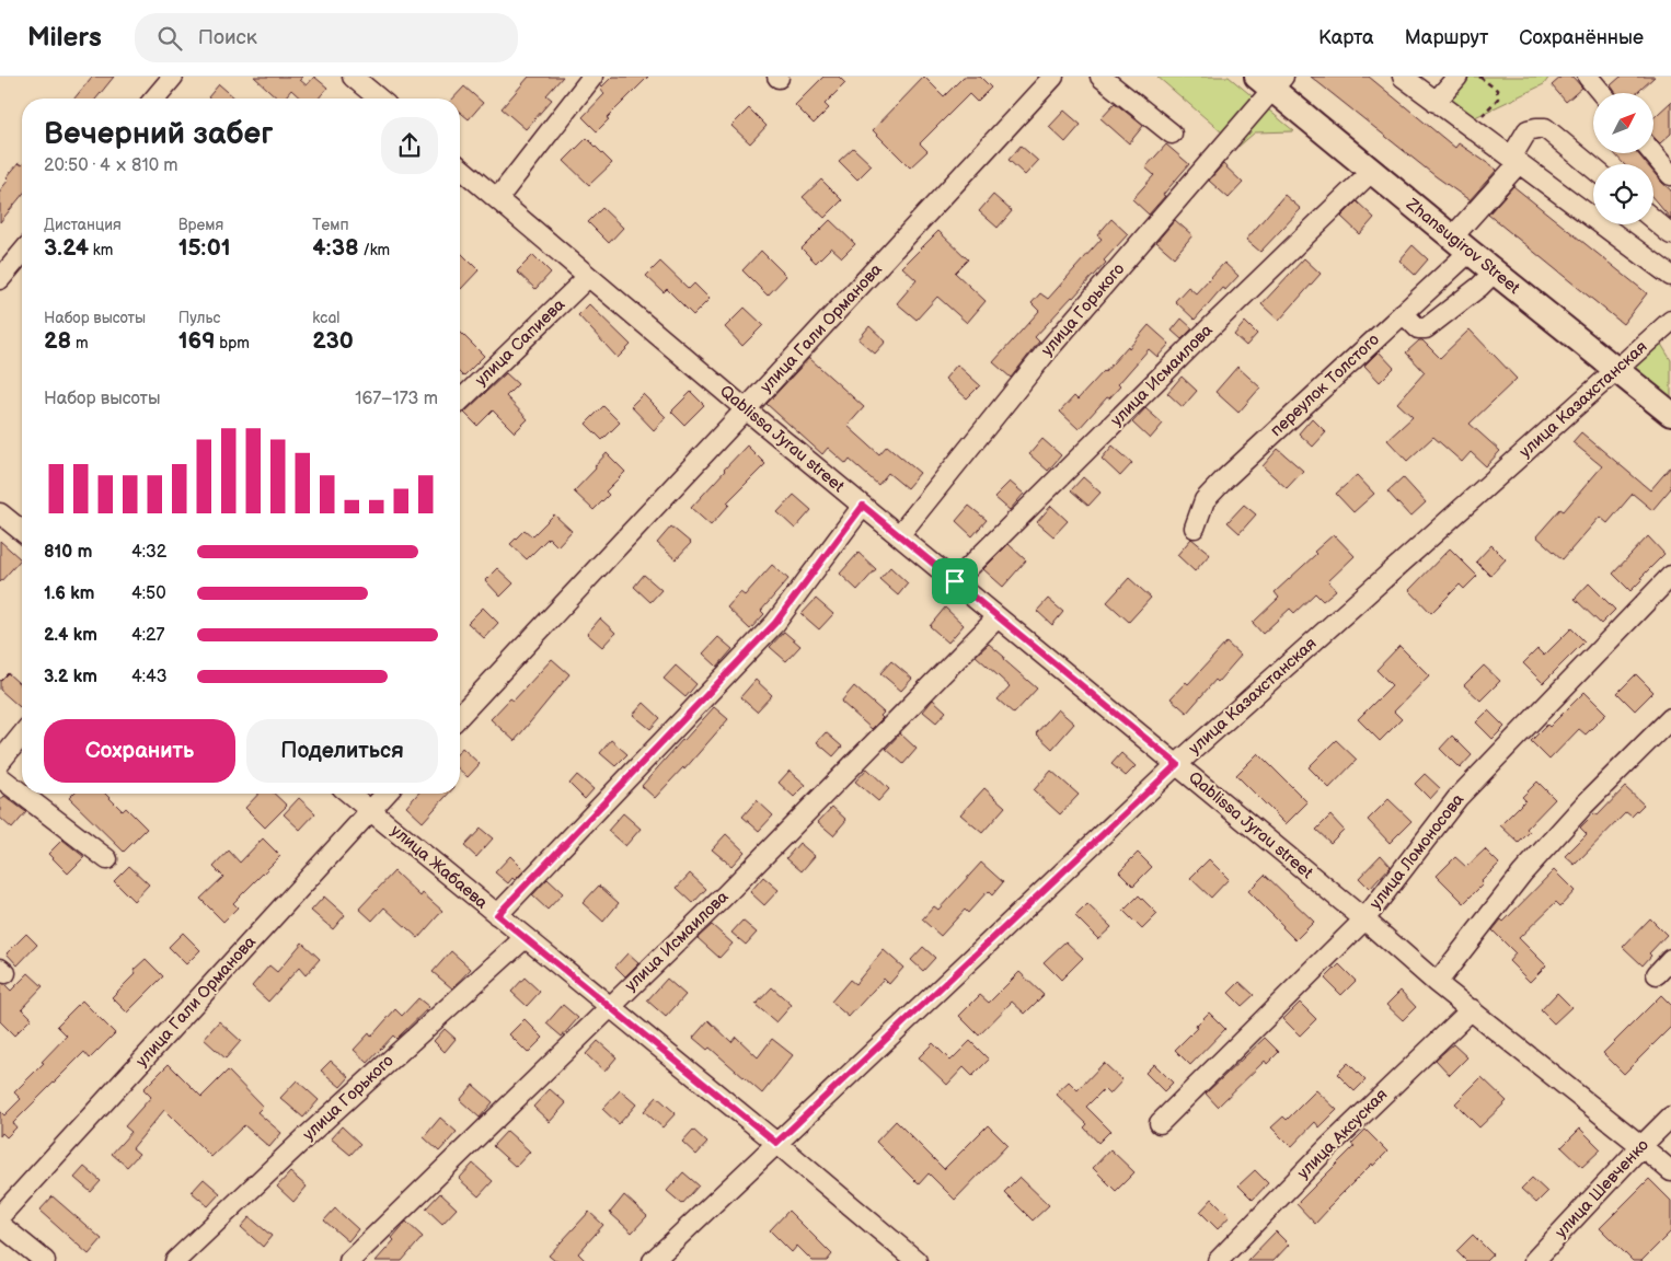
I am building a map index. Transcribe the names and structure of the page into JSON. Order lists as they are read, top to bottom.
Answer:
{
  "streets": {
    "main road": ["Zhansugirov Street"],
    "street": [
      "улица Горького",
      "улица Гали Орманова",
      "улица Сапиева",
      "улица Исмаилова",
      "переулок Толстого",
      "улица Казахстанская",
      "Qablissa Jyrau street",
      "улица Ломоносова",
      "улица Жабаева",
      "улица Аксуская",
      "улица Шевченко"
    ]
  },
  "crossings": [
    ["Zhansugirov Street", "улица Горького"],
    ["Zhansugirov Street", "улица Исмаилова"],
    ["Zhansugirov Street", "переулок Толстого"],
    ["Zhansugirov Street", "улица Казахстанская"],
    ["улица Горького", "Qablissa Jyrau street"],
    ["улица Горького", "улица Жабаева"],
    ["улица Гали Орманова", "Qablissa Jyrau street"],
    ["улица Гали Орманова", "улица Жабаева"],
    ["улица Сапиева", "Qablissa Jyrau street"],
    ["улица Исмаилова", "Qablissa Jyrau street"],
    ["улица Исмаилова", "улица Жабаева"],
    ["улица Казахстанская", "Qablissa Jyrau street"],
    ["улица Казахстанская", "улица Жабаева"],
    ["Qablissa Jyrau street", "улица Ломоносова"],
    ["Qablissa Jyrau street", "улица Аксуская"],
    ["Qablissa Jyrau street", "улица Шевченко"]
  ],
  "north": "top right",
  "page": {
    "header": "Milers",
    "search": "Поиск",
    "nav": ["Карта", "Маршрут", "Сохранённые"],
    "heading": ["Вечерний забег", "20:50 · 4 × 810 m"],
    "stats": [
      ["Дистанция", "3.24 km"],
      ["Время", "15:01"],
      ["Темп", "4:38 /km"],
      ["Набор высоты", "28 m"],
      ["Пульс", "169 bpm"],
      ["kcal", "230"]
    ],
    "chart": ["Набор высоты", "167–173 m"],
    "list": [
      {
        "name": "810 m",
        "note": "4:32"
      },
      {
        "name": "1.6 km",
        "note": "4:50"
      },
      {
        "name": "2.4 km",
        "note": "4:27"
      },
      {
        "name": "3.2 km",
        "note": "4:43"
      }
    ],
    "buttons": ["Сохранить", "Поделиться"]
  }
}
